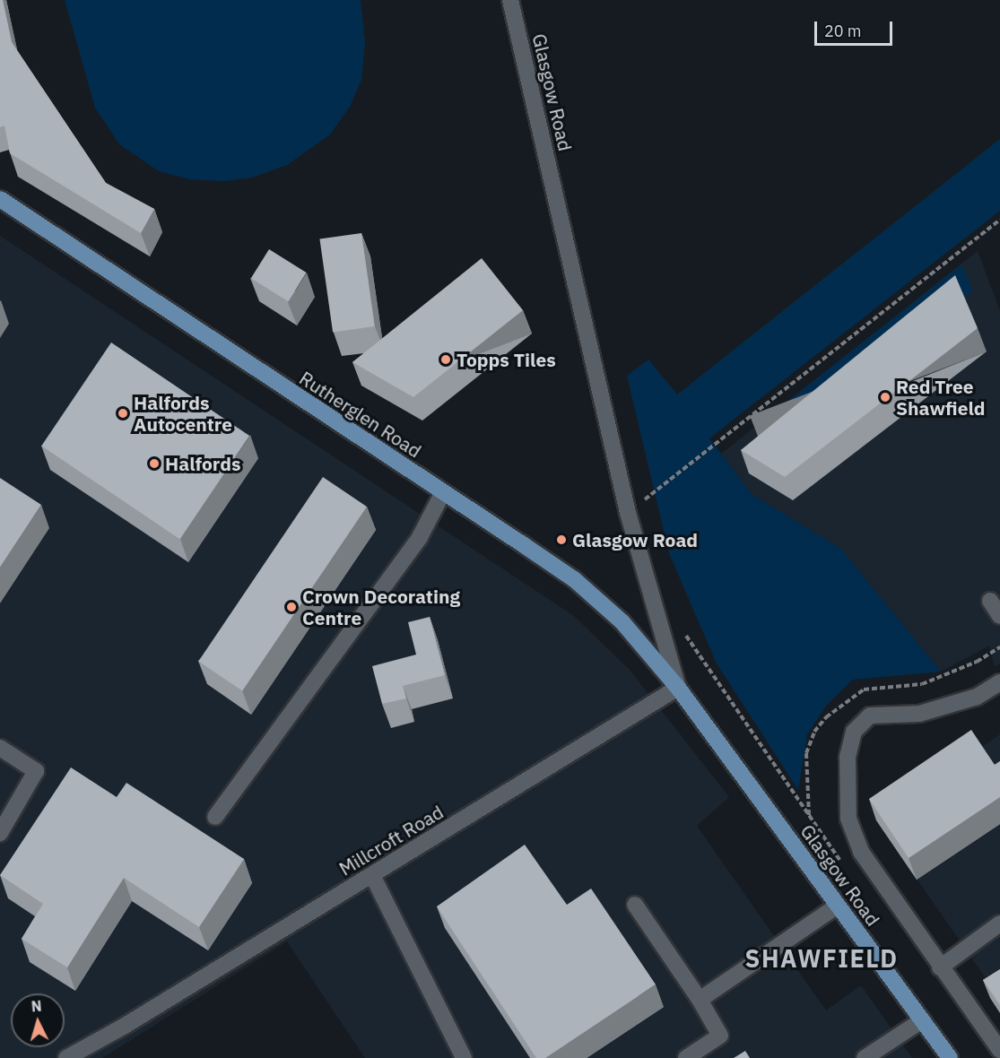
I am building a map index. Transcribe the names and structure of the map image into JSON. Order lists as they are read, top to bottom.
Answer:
{
  "streets": {
    "main road": ["Glasgow Road", "Rutherglen Road"],
    "street": ["Millcroft Road"]
  },
  "crossings": [
    ["Glasgow Road", "Rutherglen Road"],
    ["Glasgow Road", "Millcroft Road"],
    ["Rutherglen Road", "Millcroft Road"]
  ],
  "districts": ["SHAWFIELD"],
  "places": [
    "Topps Tiles",
    "Red Tree Shawfield",
    "Halfords Autocentre",
    "Halfords",
    "Glasgow Road",
    "Crown Decorating Centre"
  ],
  "scale_bar": "20 m",
  "north": "top"
}
